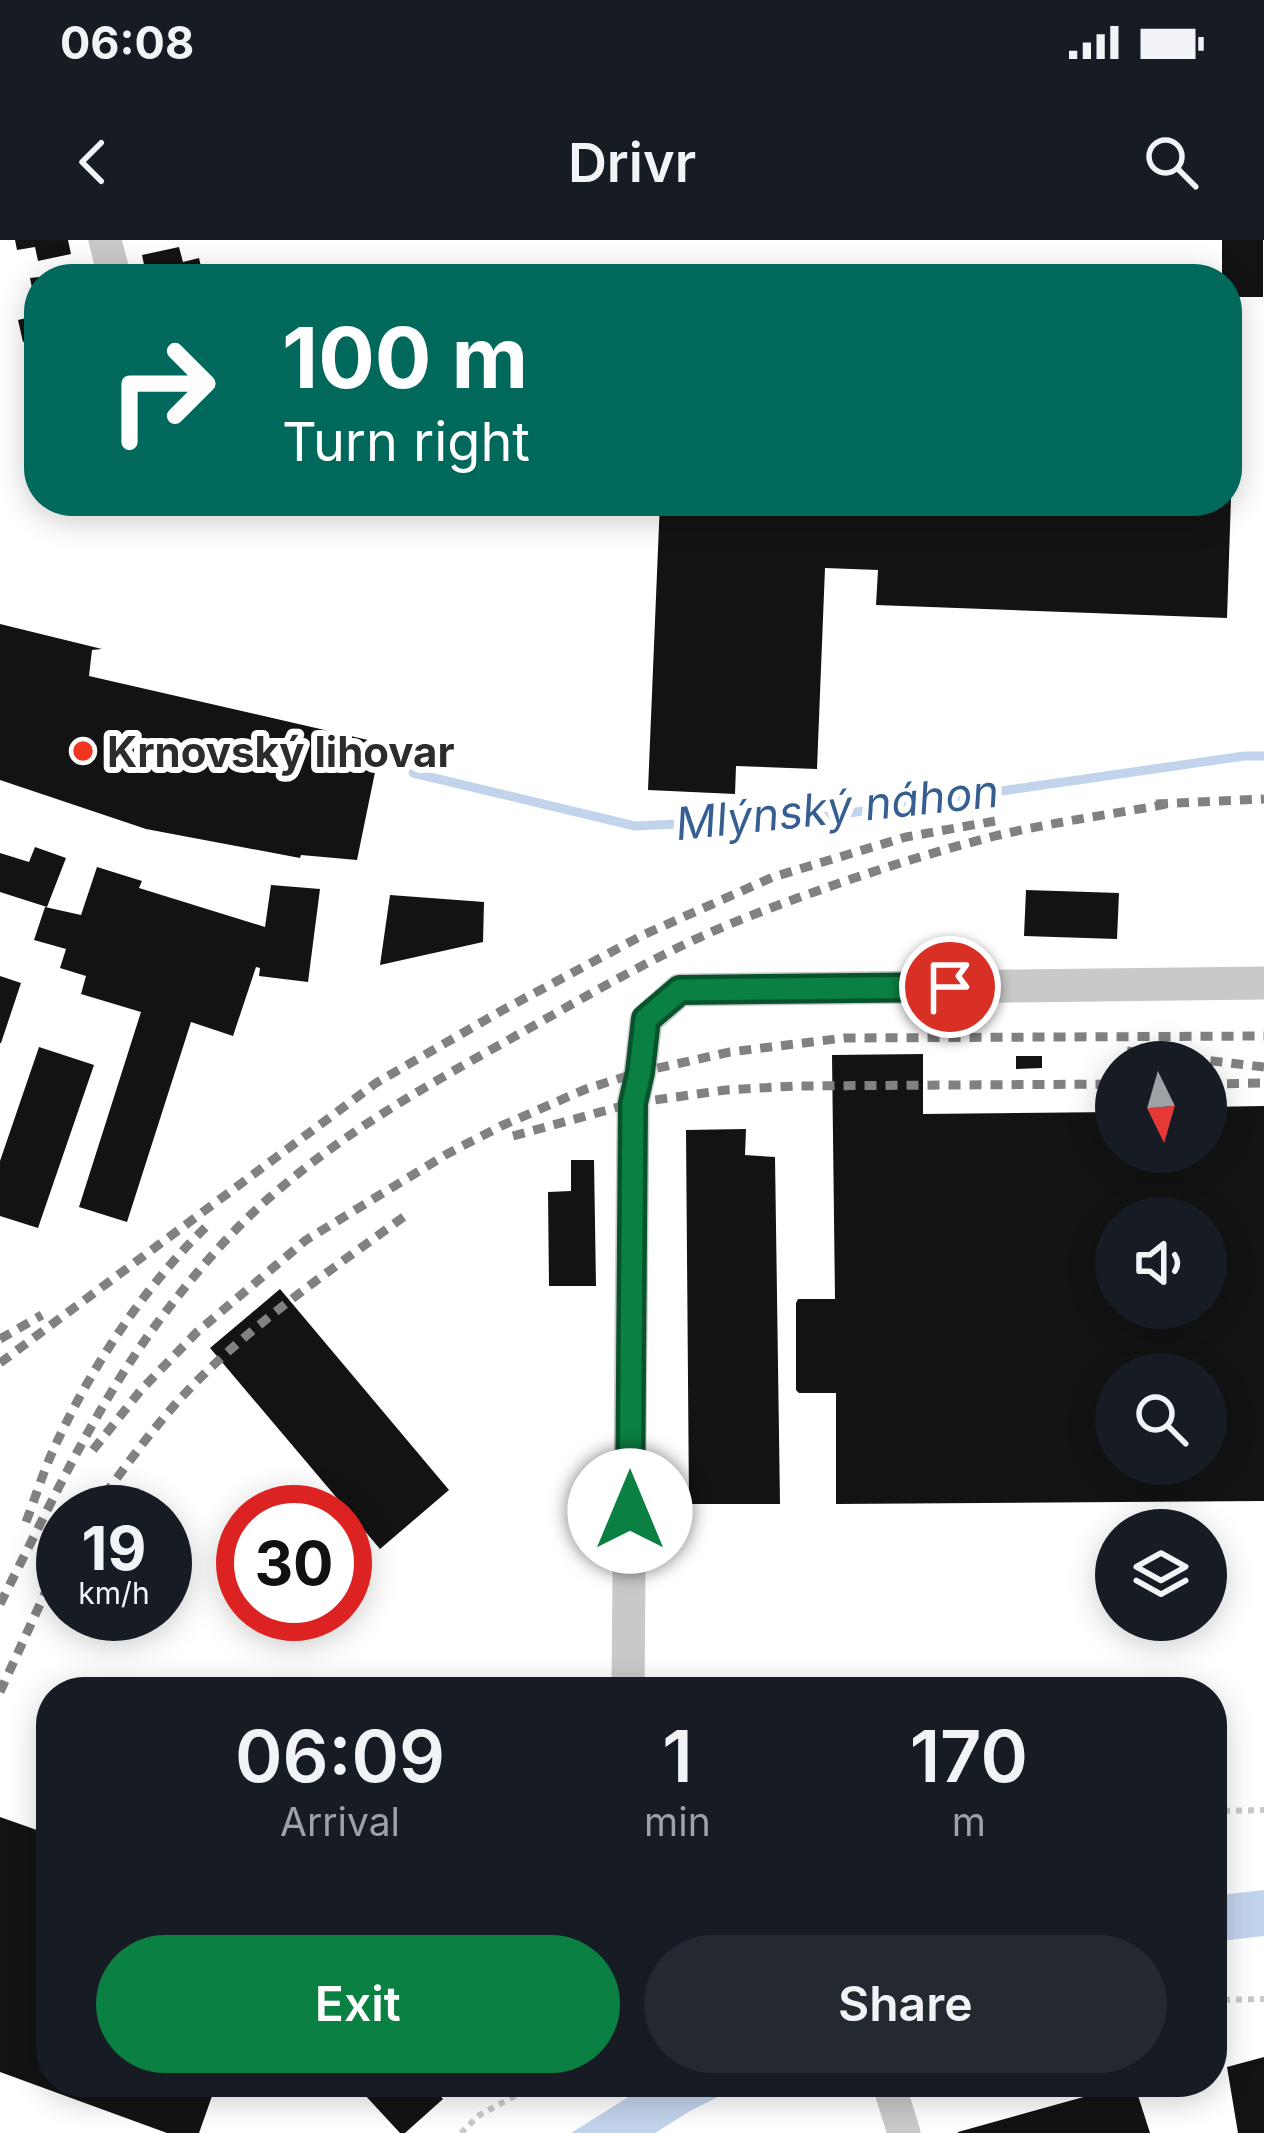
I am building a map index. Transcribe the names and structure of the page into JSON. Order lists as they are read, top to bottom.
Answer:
{
  "water": ["Mlýnský náhon"],
  "places": ["Krnovský lihovar"],
  "north": "bottom",
  "page": {
    "status": "06:08",
    "header": "Drivr",
    "turn": ["100 m", "Turn right"],
    "speed": "19 km/h",
    "limit": "30",
    "eta": [
      "06:09",
      "Arrival",
      "1",
      "min",
      "170",
      "m"
    ],
    "buttons": ["Exit", "Share"]
  }
}
